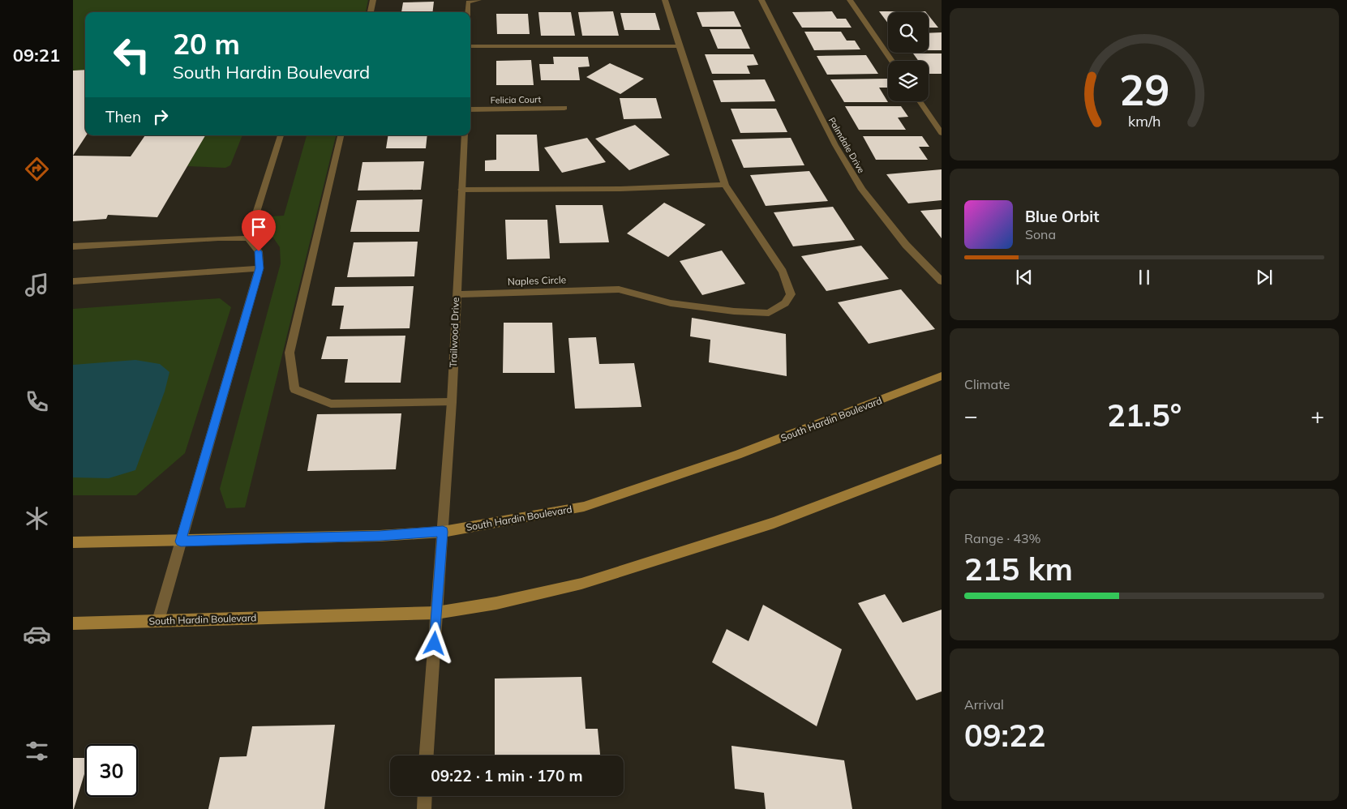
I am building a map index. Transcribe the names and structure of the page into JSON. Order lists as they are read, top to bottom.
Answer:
{
  "streets": {
    "main road": ["South Hardin Boulevard"],
    "street": [
      "Felicia Court",
      "Palmdale Drive",
      "Naples Circle",
      "Trailwood Drive"
    ]
  },
  "crossings": [
    ["Naples Circle", "Trailwood Drive"],
    ["Trailwood Drive", "South Hardin Boulevard"]
  ],
  "page": {
    "tabs": "09:21",
    "turn": ["20 m", "South Hardin Boulevard"],
    "then": "Then",
    "song": ["Blue Orbit", "Sona"],
    "tile": [
      "Climate",
      ["Range · 43%", "215 km"],
      ["Arrival", "09:22"]
    ],
    "heat": ["−", "21.5°", "+"],
    "limit": "30",
    "trip": "09:22 · 1 min · 170 m",
    "gauge": ["29", "km/h"]
  }
}
